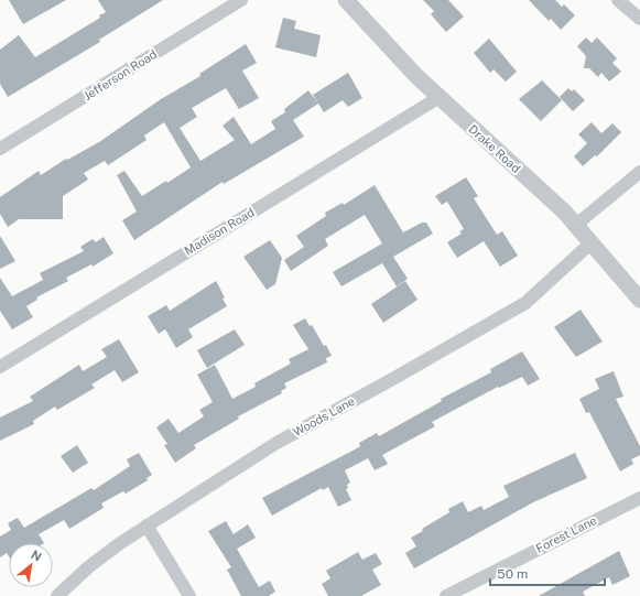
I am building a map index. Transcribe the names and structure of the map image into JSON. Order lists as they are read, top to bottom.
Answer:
{
  "streets": {
    "street": [
      "Jefferson Road",
      "Drake Road",
      "Madison Road",
      "Woods Lane",
      "Forest Lane"
    ]
  },
  "crossings": [
    ["Drake Road", "Madison Road"],
    ["Drake Road", "Woods Lane"]
  ],
  "scale_bar": "50 m",
  "north": "top right"
}
